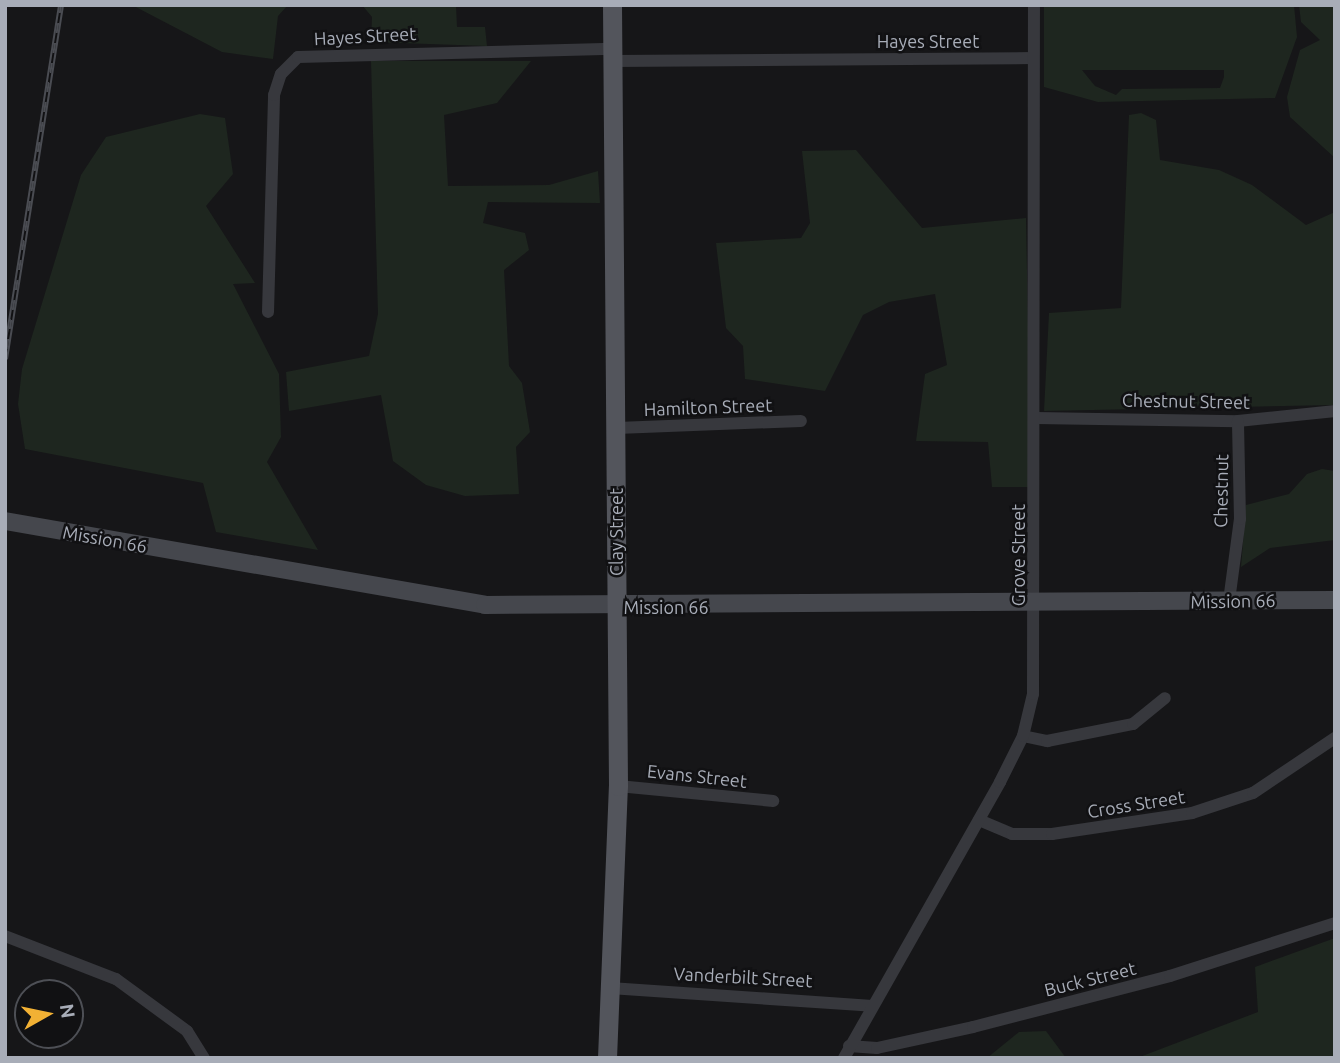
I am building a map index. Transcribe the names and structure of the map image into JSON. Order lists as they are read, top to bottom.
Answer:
{
  "streets": {
    "main road": ["Clay Street"],
    "street": [
      "Hayes Street",
      "Chestnut Street",
      "Hamilton Street",
      "Chestnut",
      "Mission 66",
      "Grove Street",
      "Evans Street",
      "Cross Street",
      "Vanderbilt Street",
      "Buck Street"
    ]
  },
  "crossings": [
    ["Hayes Street", "Clay Street"],
    ["Hayes Street", "Grove Street"],
    ["Chestnut Street", "Chestnut"],
    ["Chestnut Street", "Grove Street"],
    ["Hamilton Street", "Clay Street"],
    ["Chestnut", "Mission 66"],
    ["Clay Street", "Mission 66"],
    ["Clay Street", "Evans Street"],
    ["Clay Street", "Vanderbilt Street"],
    ["Mission 66", "Grove Street"],
    ["Grove Street", "Cross Street"],
    ["Grove Street", "Vanderbilt Street"],
    ["Grove Street", "Buck Street"]
  ],
  "north": "right"
}
